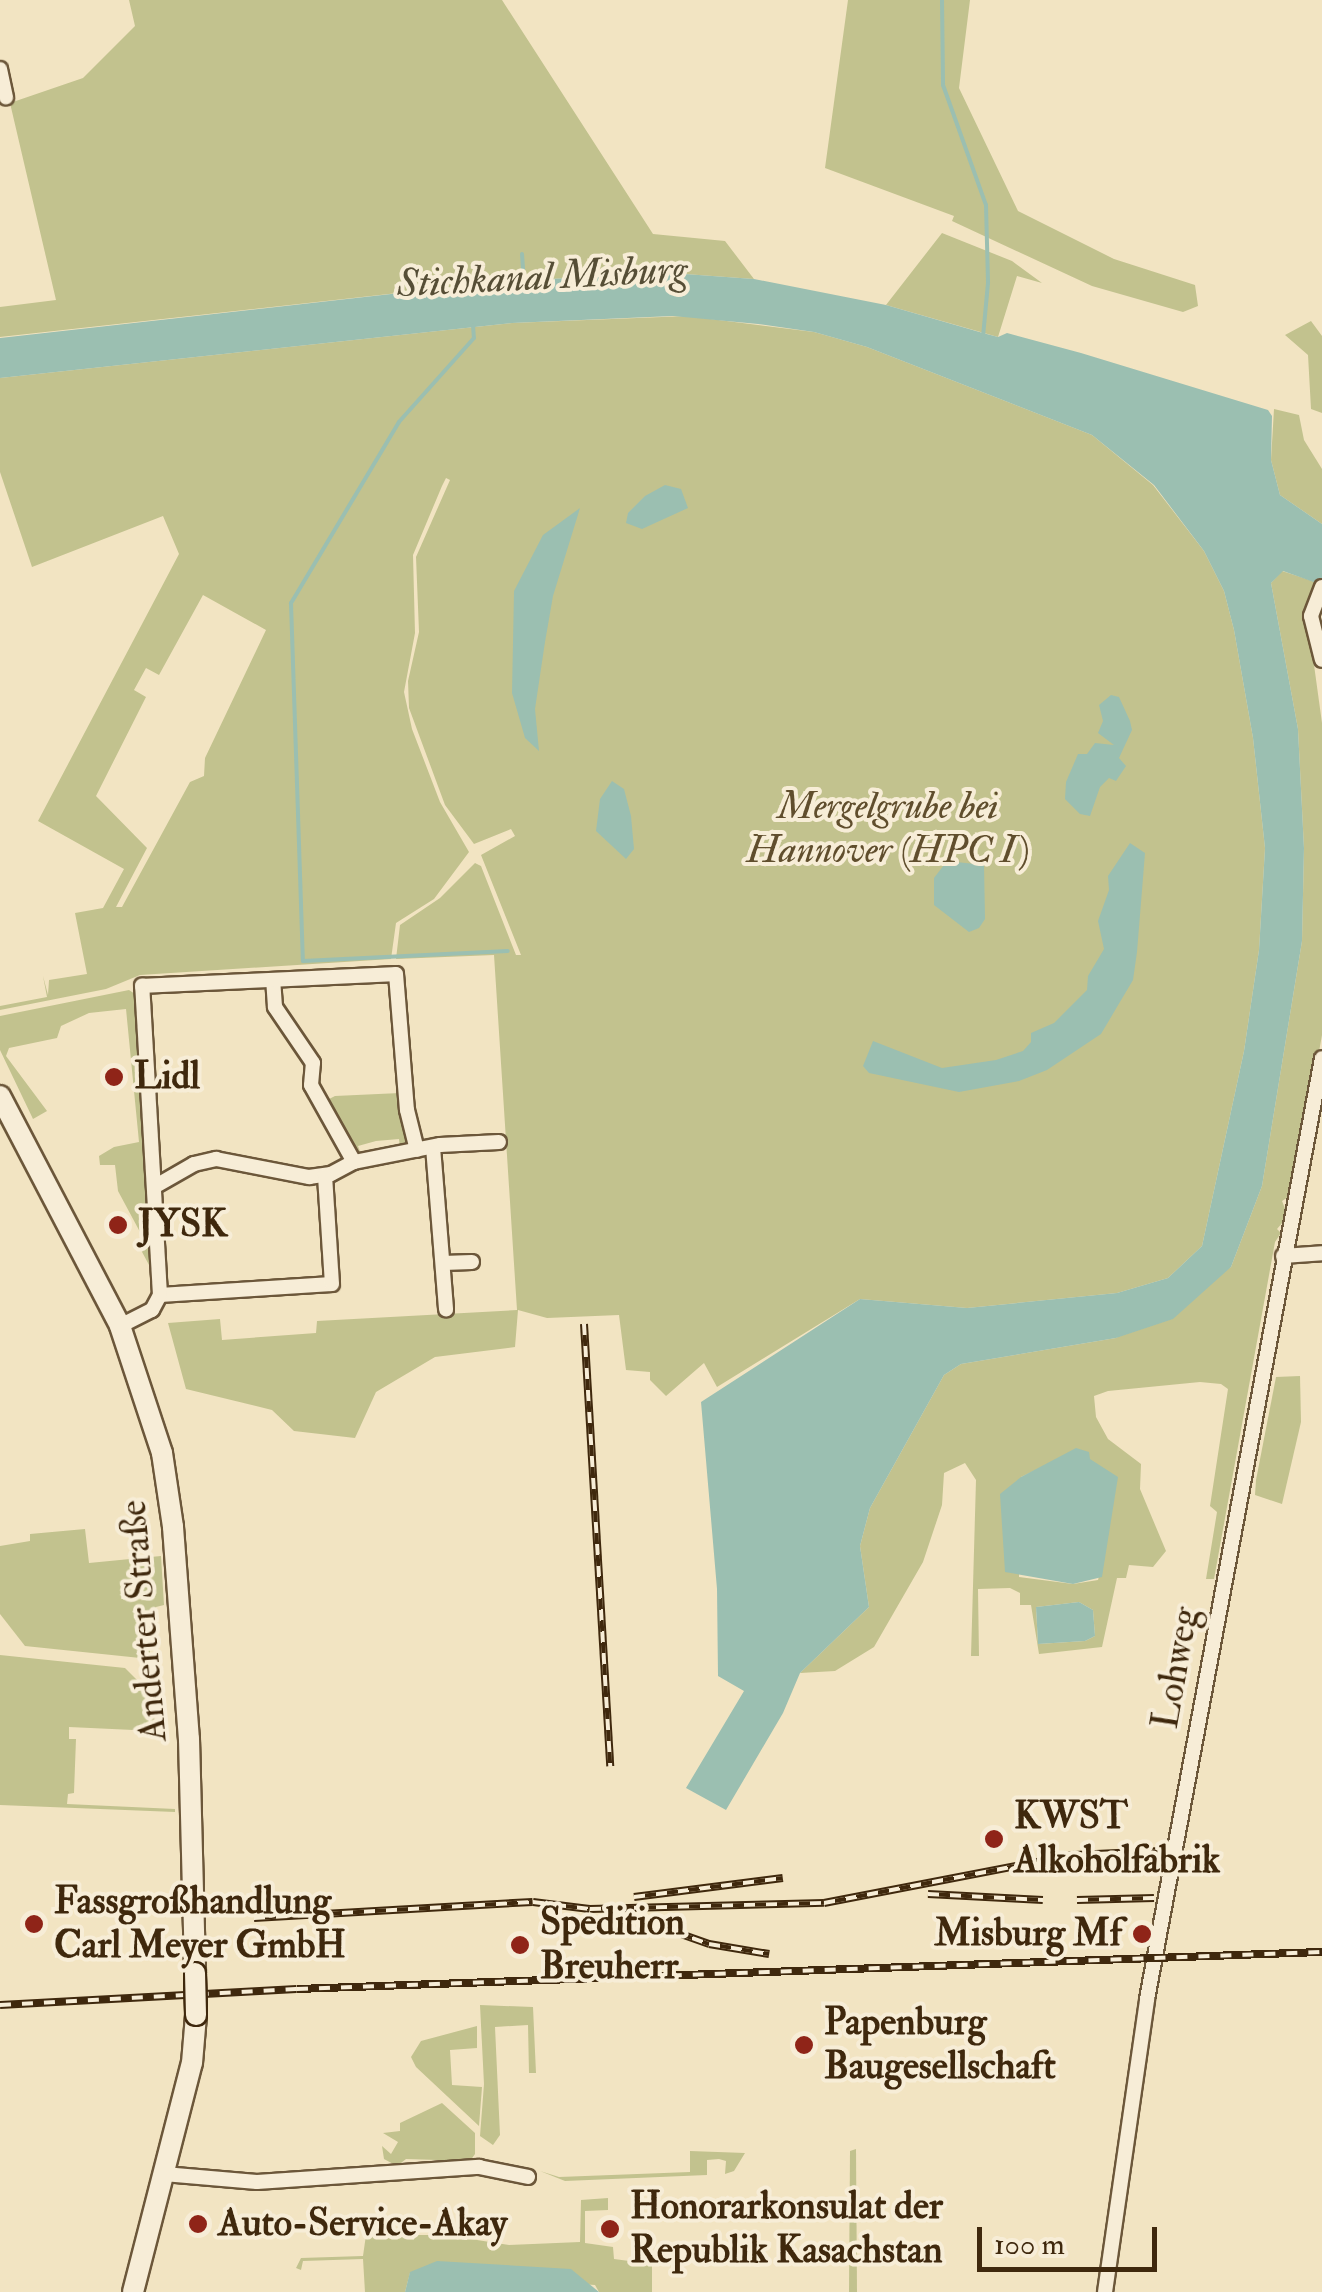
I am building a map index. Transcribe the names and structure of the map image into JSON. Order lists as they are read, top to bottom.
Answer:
{
  "streets": {
    "main road": ["Anderter Straße"],
    "street": ["Lohweg"]
  },
  "water": ["Stichkanal Misburg"],
  "parks": ["Mergelgrube bei Hannover (HPC I)"],
  "places": [
    "Lidl",
    "JYSK",
    "KWST Alkoholfabrik",
    "Fassgroßhandlung Carl Meyer GmbH",
    "Misburg Mf",
    "Spedition Breuherr",
    "Papenburg Baugesellschaft",
    "Auto-Service-Akay",
    "Honorarkonsulat der Republik Kasachstan"
  ],
  "scale_bar": "100 m"
}
